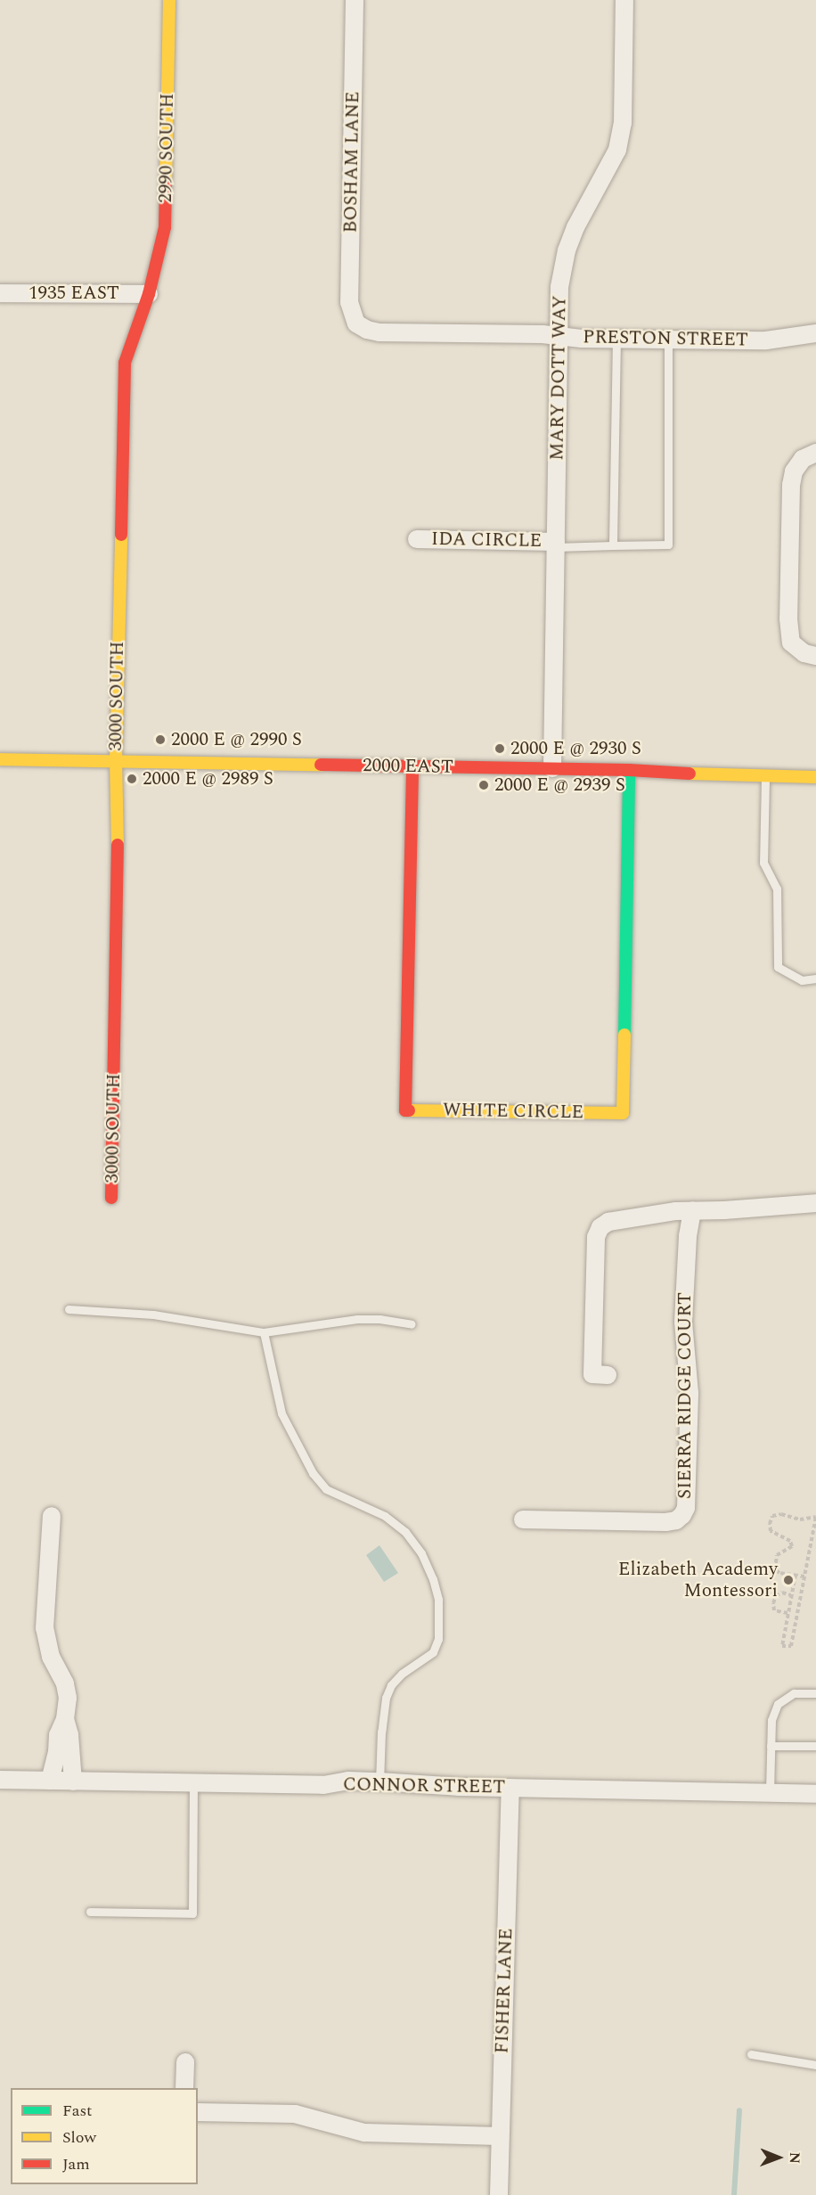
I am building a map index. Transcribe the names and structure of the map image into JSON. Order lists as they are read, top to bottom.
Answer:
{
  "streets": {
    "street": [
      "2990 SOUTH",
      "BOSHAM LANE",
      "1935 EAST",
      "PRESTON STREET",
      "MARY DOTT WAY",
      "IDA CIRCLE",
      "3000 SOUTH",
      "2000 EAST",
      "WHITE CIRCLE",
      "SIERRA RIDGE COURT",
      "CONNOR STREET",
      "FISHER LANE"
    ]
  },
  "crossings": [
    ["2990 SOUTH", "1935 EAST"],
    ["2990 SOUTH", "3000 SOUTH"],
    ["BOSHAM LANE", "PRESTON STREET"],
    ["1935 EAST", "3000 SOUTH"],
    ["PRESTON STREET", "MARY DOTT WAY"],
    ["MARY DOTT WAY", "IDA CIRCLE"],
    ["MARY DOTT WAY", "2000 EAST"],
    ["3000 SOUTH", "2000 EAST"],
    ["2000 EAST", "WHITE CIRCLE"],
    ["CONNOR STREET", "FISHER LANE"]
  ],
  "places": [
    "2000 E @ 2990 S",
    "2000 E @ 2930 S",
    "2000 E @ 2989 S",
    "2000 E @ 2939 S",
    "Elizabeth Academy Montessori"
  ],
  "legend": ["Fast", "Slow", "Jam"],
  "north": "right"
}
